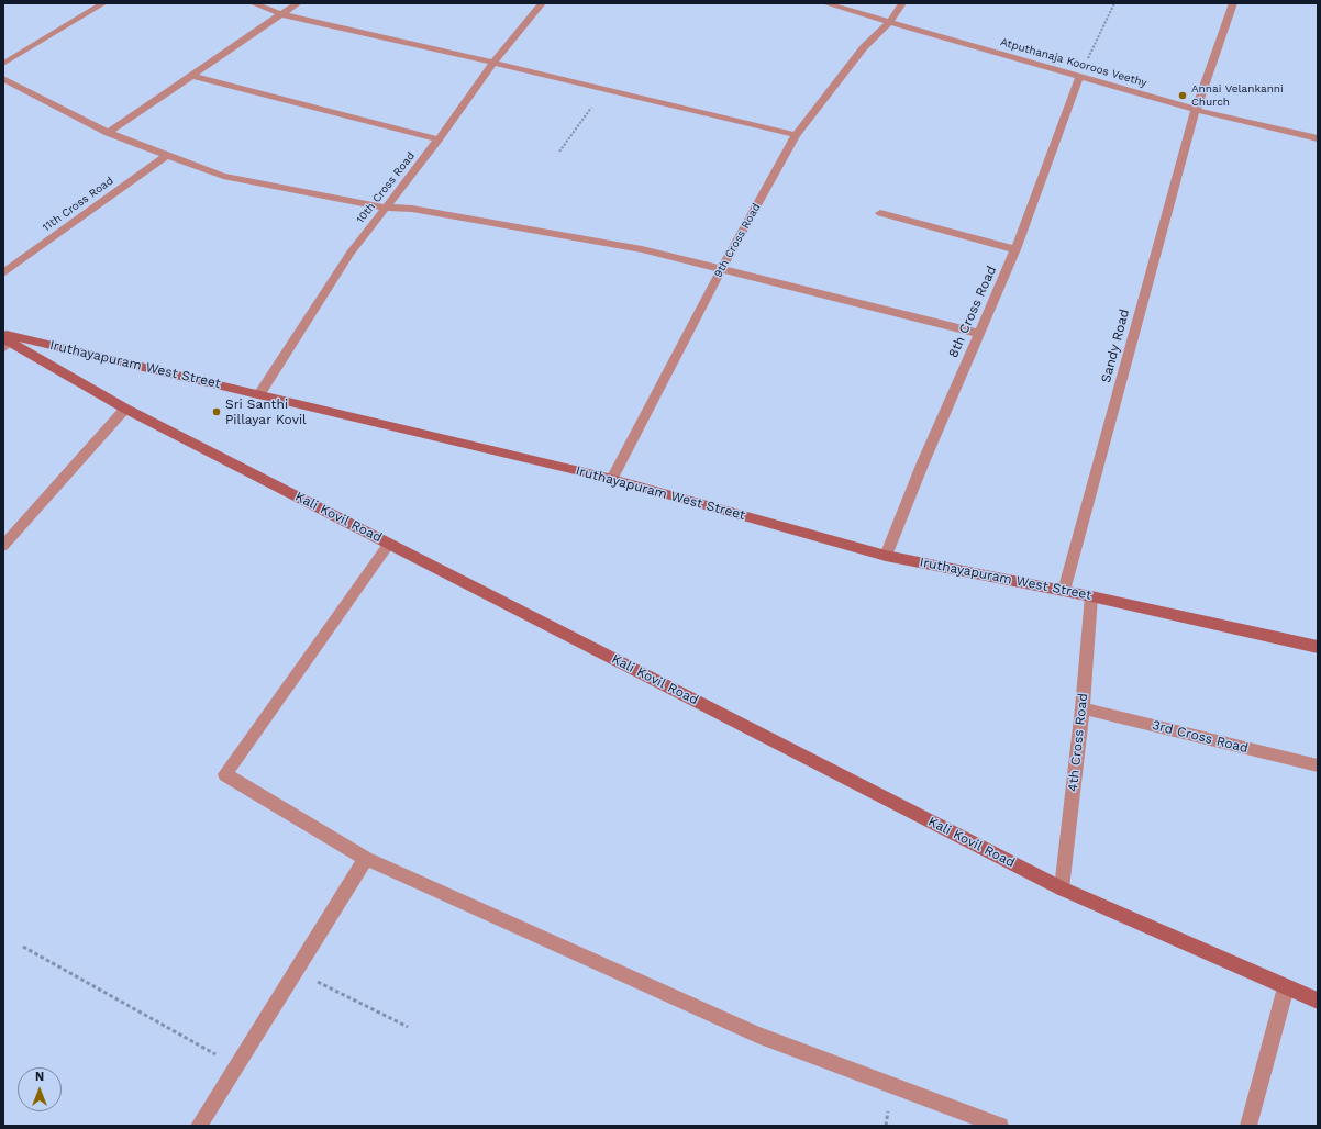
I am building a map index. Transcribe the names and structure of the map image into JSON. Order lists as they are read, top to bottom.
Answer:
{
  "streets": {
    "street": [
      "Atputhanaja Kooroos Veethy",
      "10th Cross Road",
      "11th Cross Road",
      "9th Cross Road",
      "8th Cross Road",
      "Sandy Road",
      "Iruthayapuram West Street",
      "Kali Kovil Road",
      "3rd Cross Road",
      "4th Cross Road"
    ]
  },
  "crossings": [
    ["Atputhanaja Kooroos Veethy", "9th Cross Road"],
    ["Atputhanaja Kooroos Veethy", "8th Cross Road"],
    ["Atputhanaja Kooroos Veethy", "Sandy Road"],
    ["10th Cross Road", "Iruthayapuram West Street"],
    ["9th Cross Road", "Iruthayapuram West Street"],
    ["8th Cross Road", "Iruthayapuram West Street"],
    ["Sandy Road", "Iruthayapuram West Street"],
    ["Iruthayapuram West Street", "Kali Kovil Road"],
    ["Iruthayapuram West Street", "4th Cross Road"],
    ["Kali Kovil Road", "4th Cross Road"],
    ["3rd Cross Road", "4th Cross Road"]
  ],
  "places": ["Annai Velankanni Church", "Sri Santhi Pillayar Kovil"],
  "north": "top"
}
